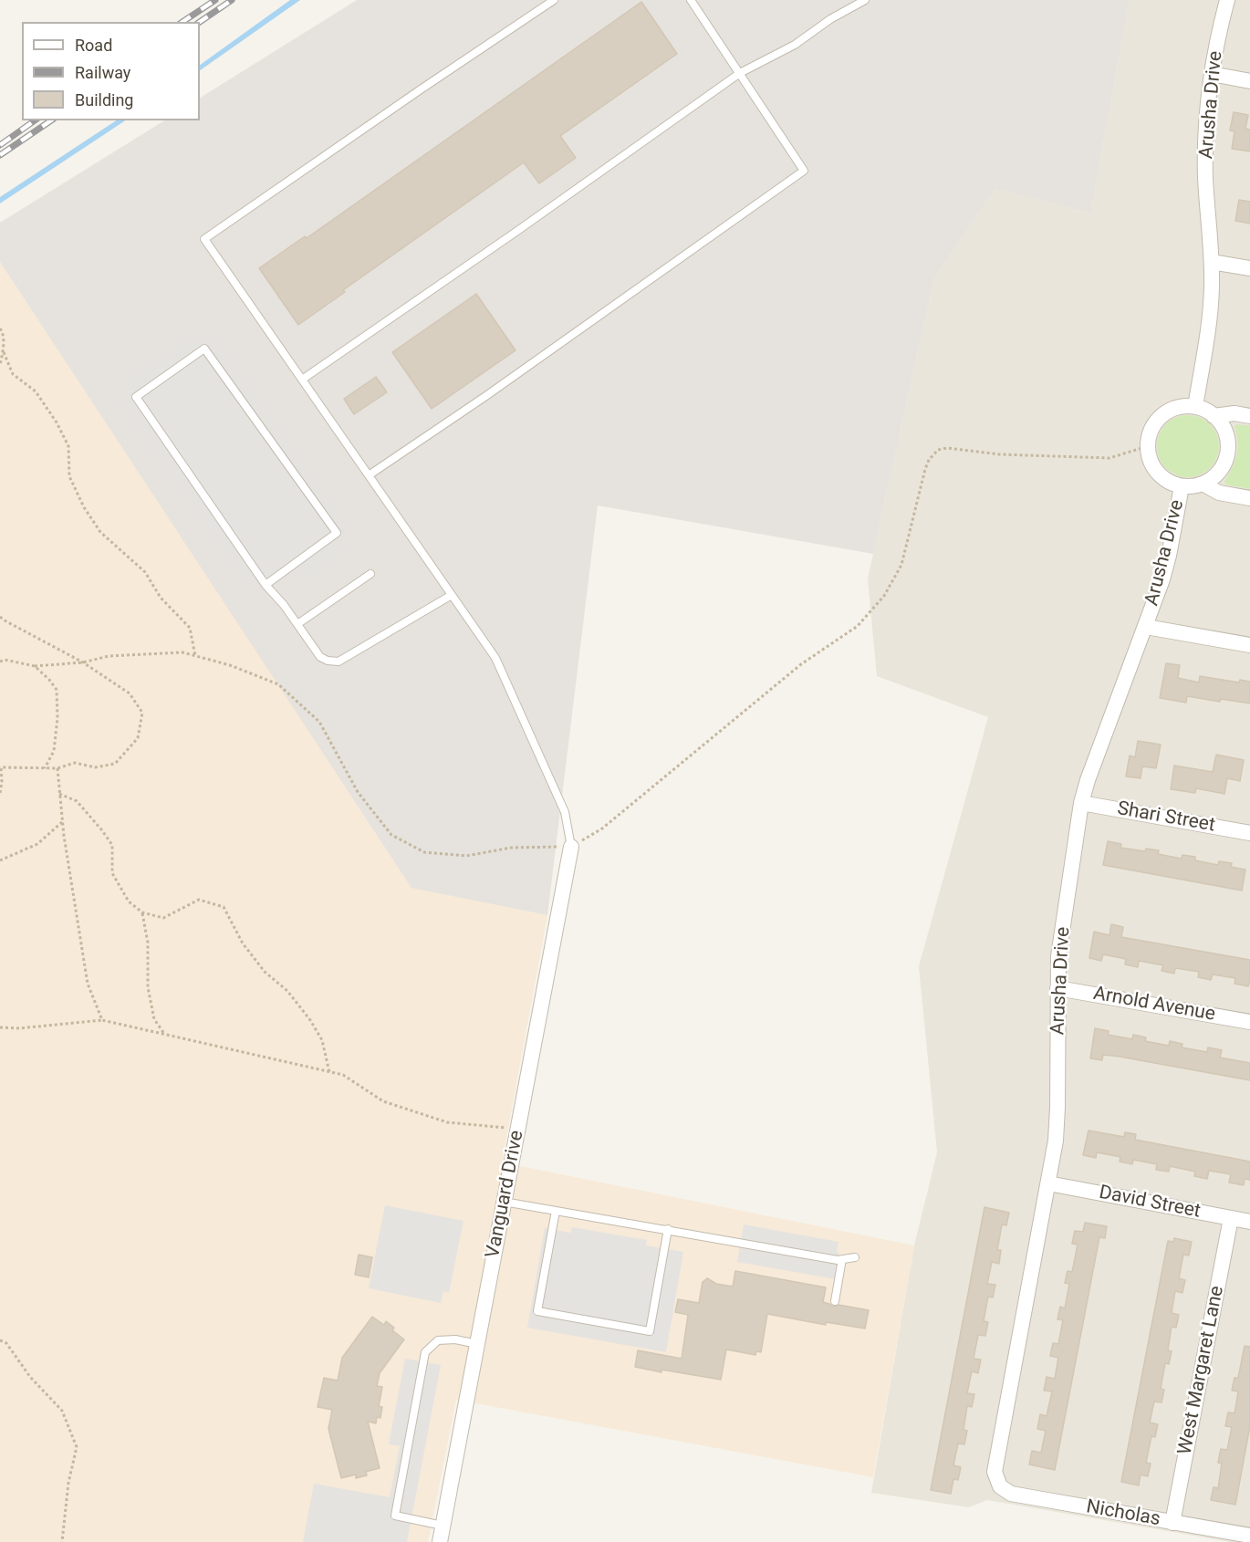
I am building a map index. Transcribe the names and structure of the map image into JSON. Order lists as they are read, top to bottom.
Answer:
{
  "streets": {
    "street": [
      "Arusha Drive",
      "Shari Street",
      "Arnold Avenue",
      "Vanguard Drive",
      "David Street",
      "West Margaret Lane",
      "Nicholas"
    ]
  },
  "crossings": [
    ["Arusha Drive", "Shari Street"],
    ["Arusha Drive", "Arnold Avenue"],
    ["Arusha Drive", "David Street"],
    ["Arusha Drive", "Nicholas"],
    ["David Street", "West Margaret Lane"],
    ["West Margaret Lane", "Nicholas"]
  ],
  "legend": ["Road", "Railway", "Building"]
}
